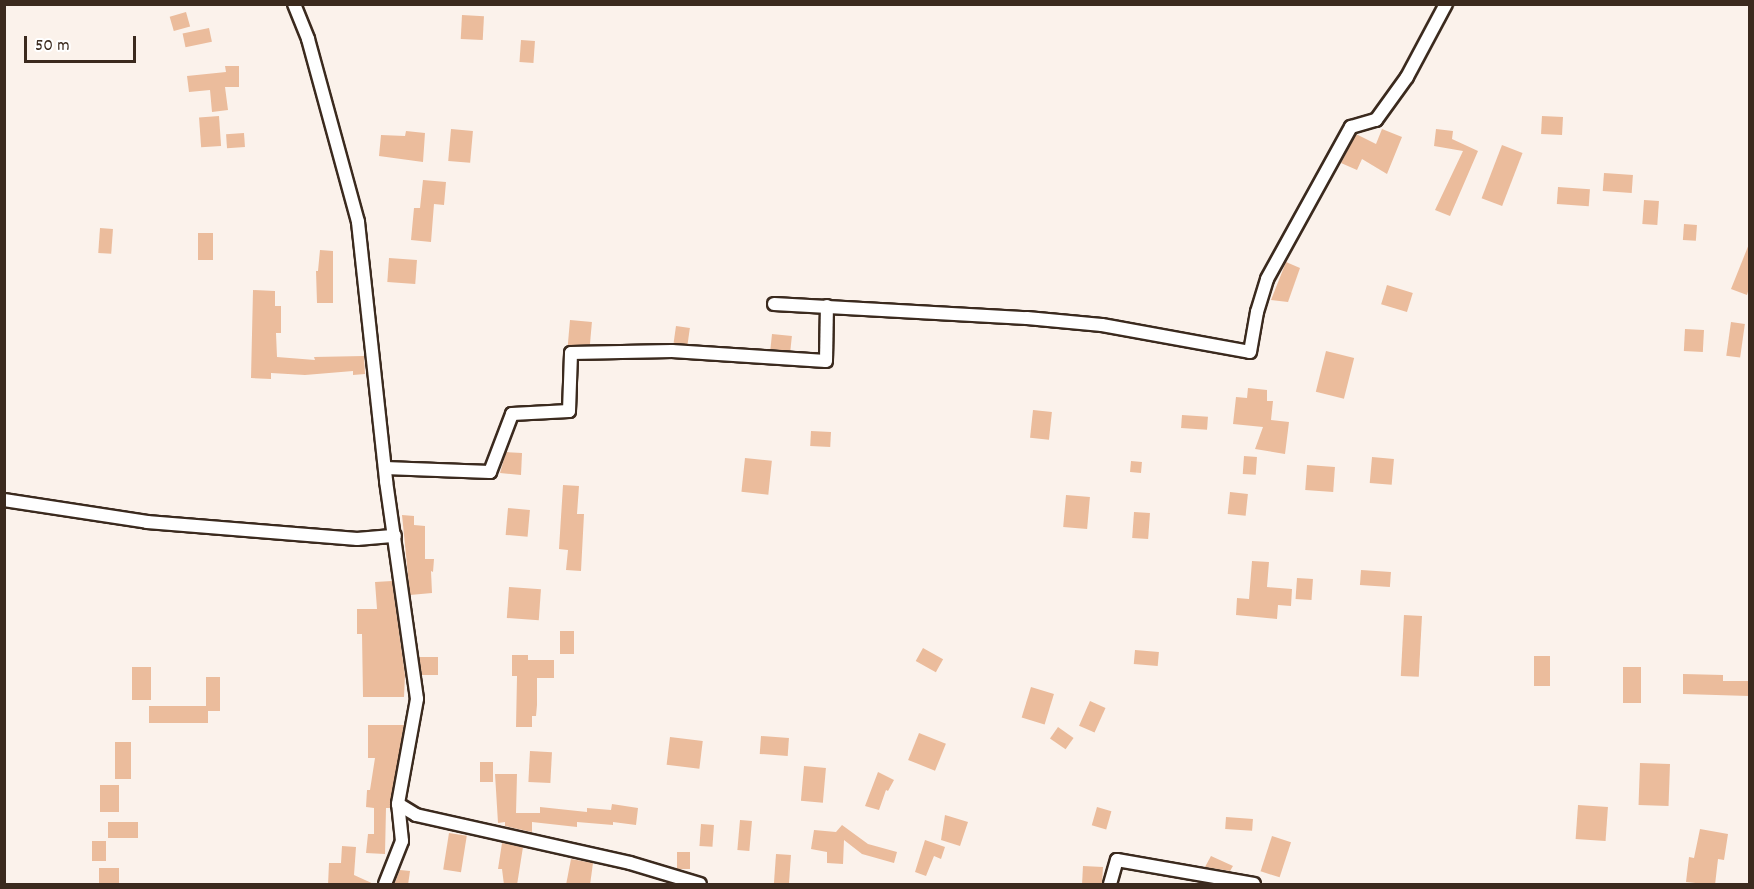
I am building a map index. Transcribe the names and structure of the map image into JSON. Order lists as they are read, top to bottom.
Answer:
{
  "scale_bar": "50 m"
}
